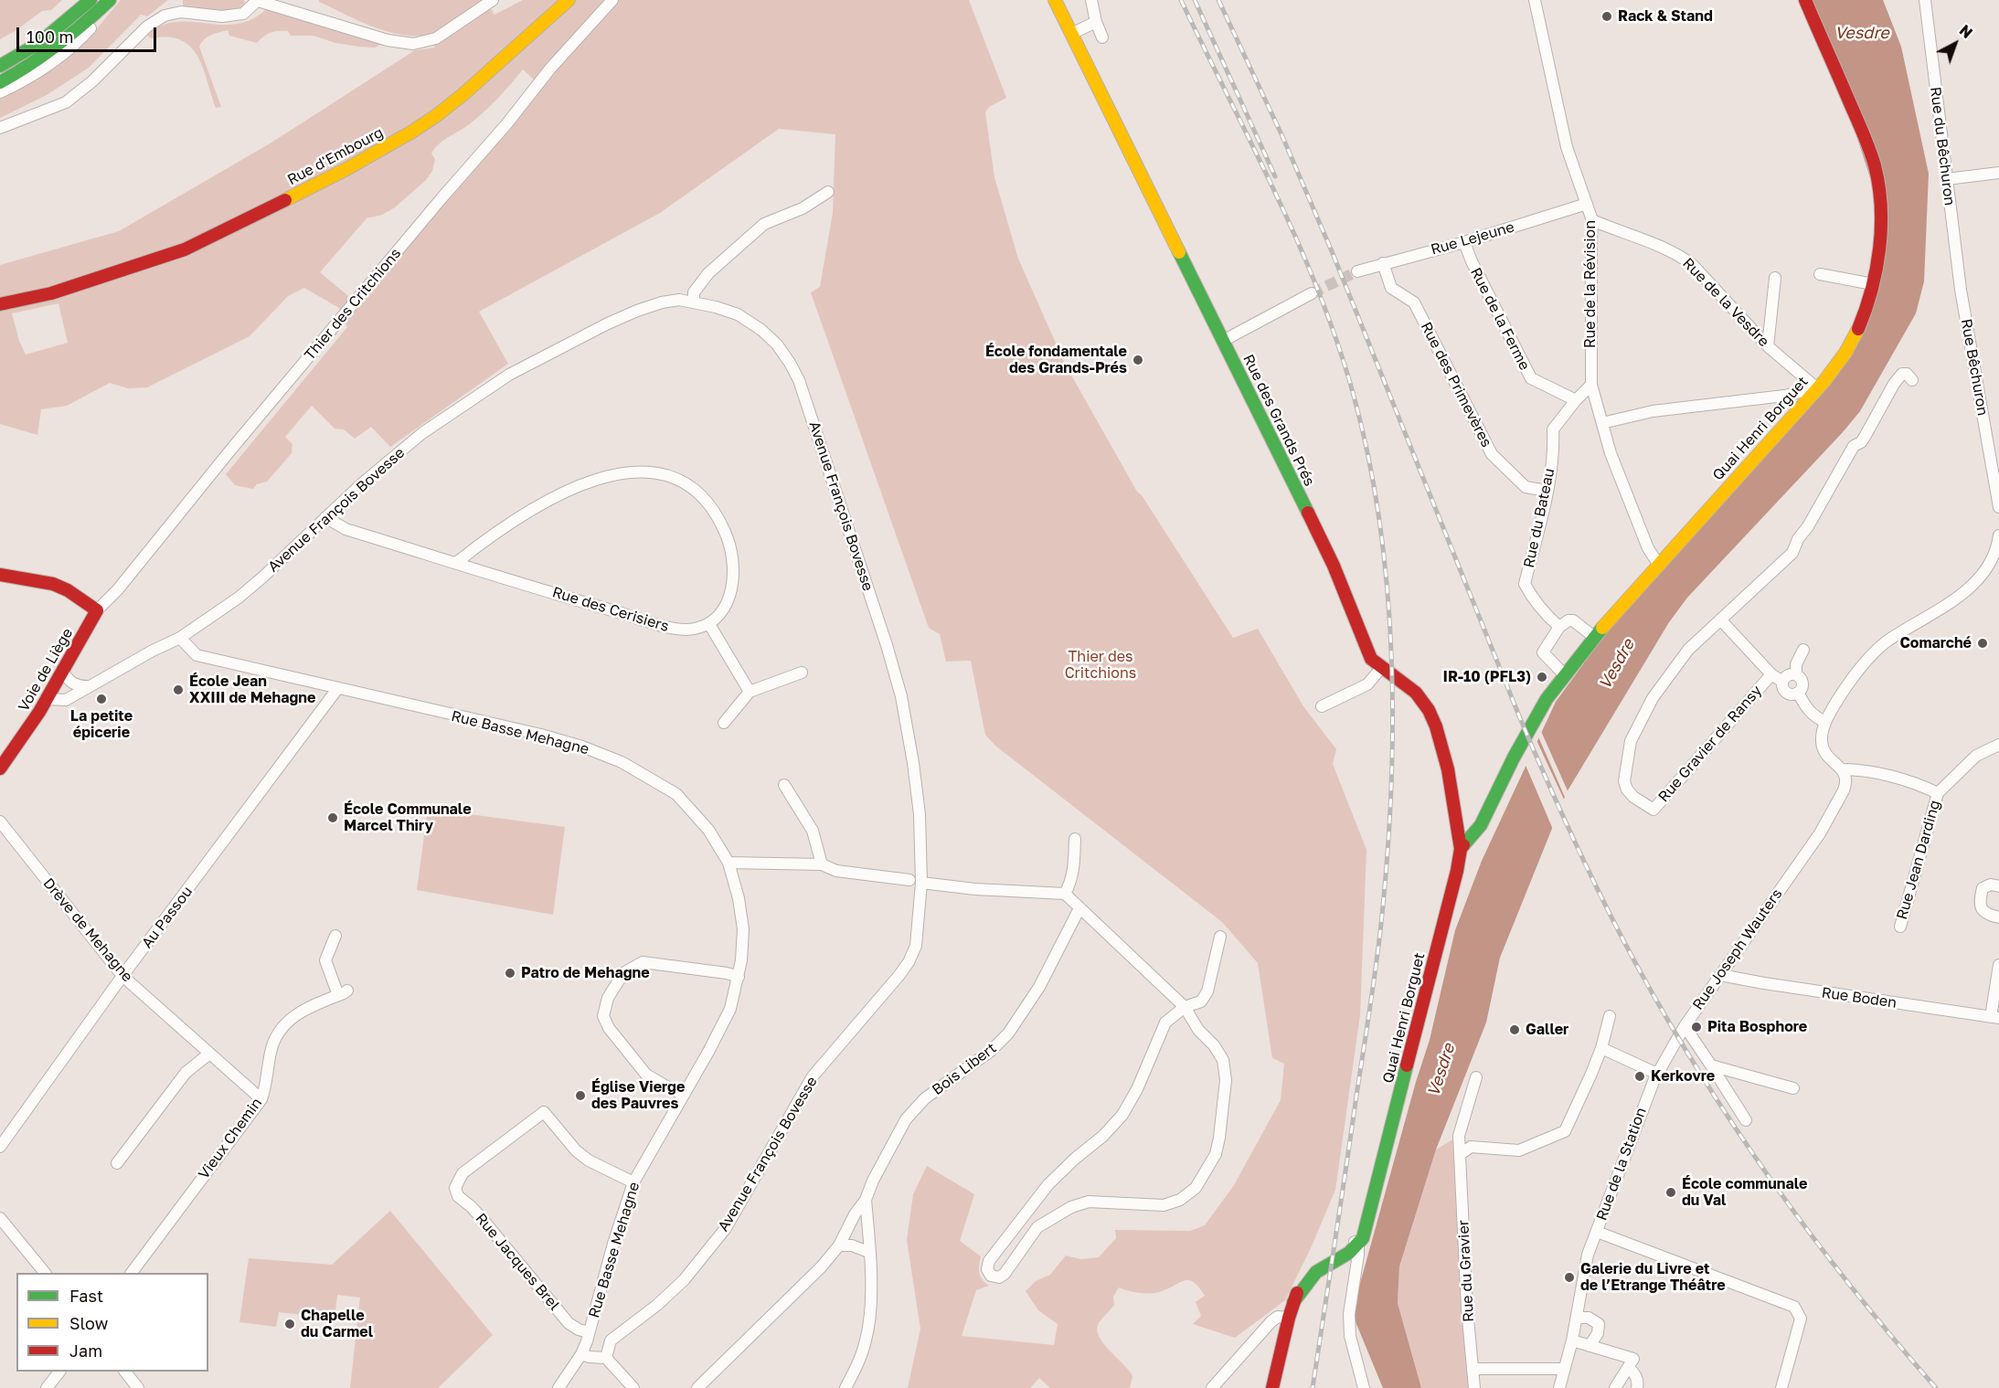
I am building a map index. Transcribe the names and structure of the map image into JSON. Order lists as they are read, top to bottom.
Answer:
{
  "streets": {
    "main road": [
      "Rue d'Embourg",
      "Rue des Grands Prés",
      "Quai Henri Borguet",
      "Voie de Liège"
    ],
    "street": [
      "Rue du Bêchuron",
      "Rue Lejeune",
      "Rue de la Révision",
      "Rue de la Vesdre",
      "Thier des Critchions",
      "Rue de la Ferme",
      "Rue Bêchuron",
      "Rue des Primevères",
      "Avenue François Bovesse",
      "Rue du Bateau",
      "Rue des Cerisiers",
      "Rue Basse Mehagne",
      "Rue Gravier de Ransy",
      "Rue Jean Darding",
      "Au Passou",
      "Drève de Mehagne",
      "Rue Joseph Wauters",
      "Rue Boden",
      "Bois Libert",
      "Vieux Chemin",
      "Rue de la Station",
      "Rue Jacques Brel",
      "Rue du Gravier"
    ]
  },
  "crossings": [
    ["Rue du Bêchuron", "Rue Bêchuron"],
    ["Rue Lejeune", "Rue de la Révision"],
    ["Rue Lejeune", "Rue de la Ferme"],
    ["Rue Lejeune", "Rue des Primevères"],
    ["Rue de la Révision", "Rue de la Vesdre"],
    ["Rue de la Révision", "Quai Henri Borguet"],
    ["Rue de la Vesdre", "Quai Henri Borguet"],
    ["Thier des Critchions", "Voie de Liège"],
    ["Rue de la Ferme", "Rue du Bateau"],
    ["Rue des Primevères", "Rue du Bateau"],
    ["Rue des Grands Prés", "Quai Henri Borguet"],
    ["Avenue François Bovesse", "Rue des Cerisiers"],
    ["Avenue François Bovesse", "Voie de Liège"],
    ["Avenue François Bovesse", "Rue Basse Mehagne"],
    ["Rue Basse Mehagne", "Au Passou"],
    ["Rue Basse Mehagne", "Rue Jacques Brel"],
    ["Au Passou", "Drève de Mehagne"],
    ["Drève de Mehagne", "Vieux Chemin"],
    ["Rue Joseph Wauters", "Rue Boden"],
    ["Rue Joseph Wauters", "Rue de la Station"]
  ],
  "water": ["Vesdre"],
  "parks": ["Thier des Critchions"],
  "places": [
    "Rack & Stand",
    "École fondamentale des Grands-Prés",
    "Comarché",
    "IR-10 (PFL3)",
    "École Jean XXIII de Mehagne",
    "La petite épicerie",
    "École Communale Marcel Thiry",
    "Patro de Mehagne",
    "Pita Bosphore",
    "Galler",
    "Kerkovre",
    "Église Vierge des Pauvres",
    "École communale du Val",
    "Galerie du Livre et de l’Etrange Théâtre",
    "Chapelle du Carmel"
  ],
  "legend": ["Fast", "Slow", "Jam"],
  "scale_bar": "100 m",
  "north": "top right"
}
